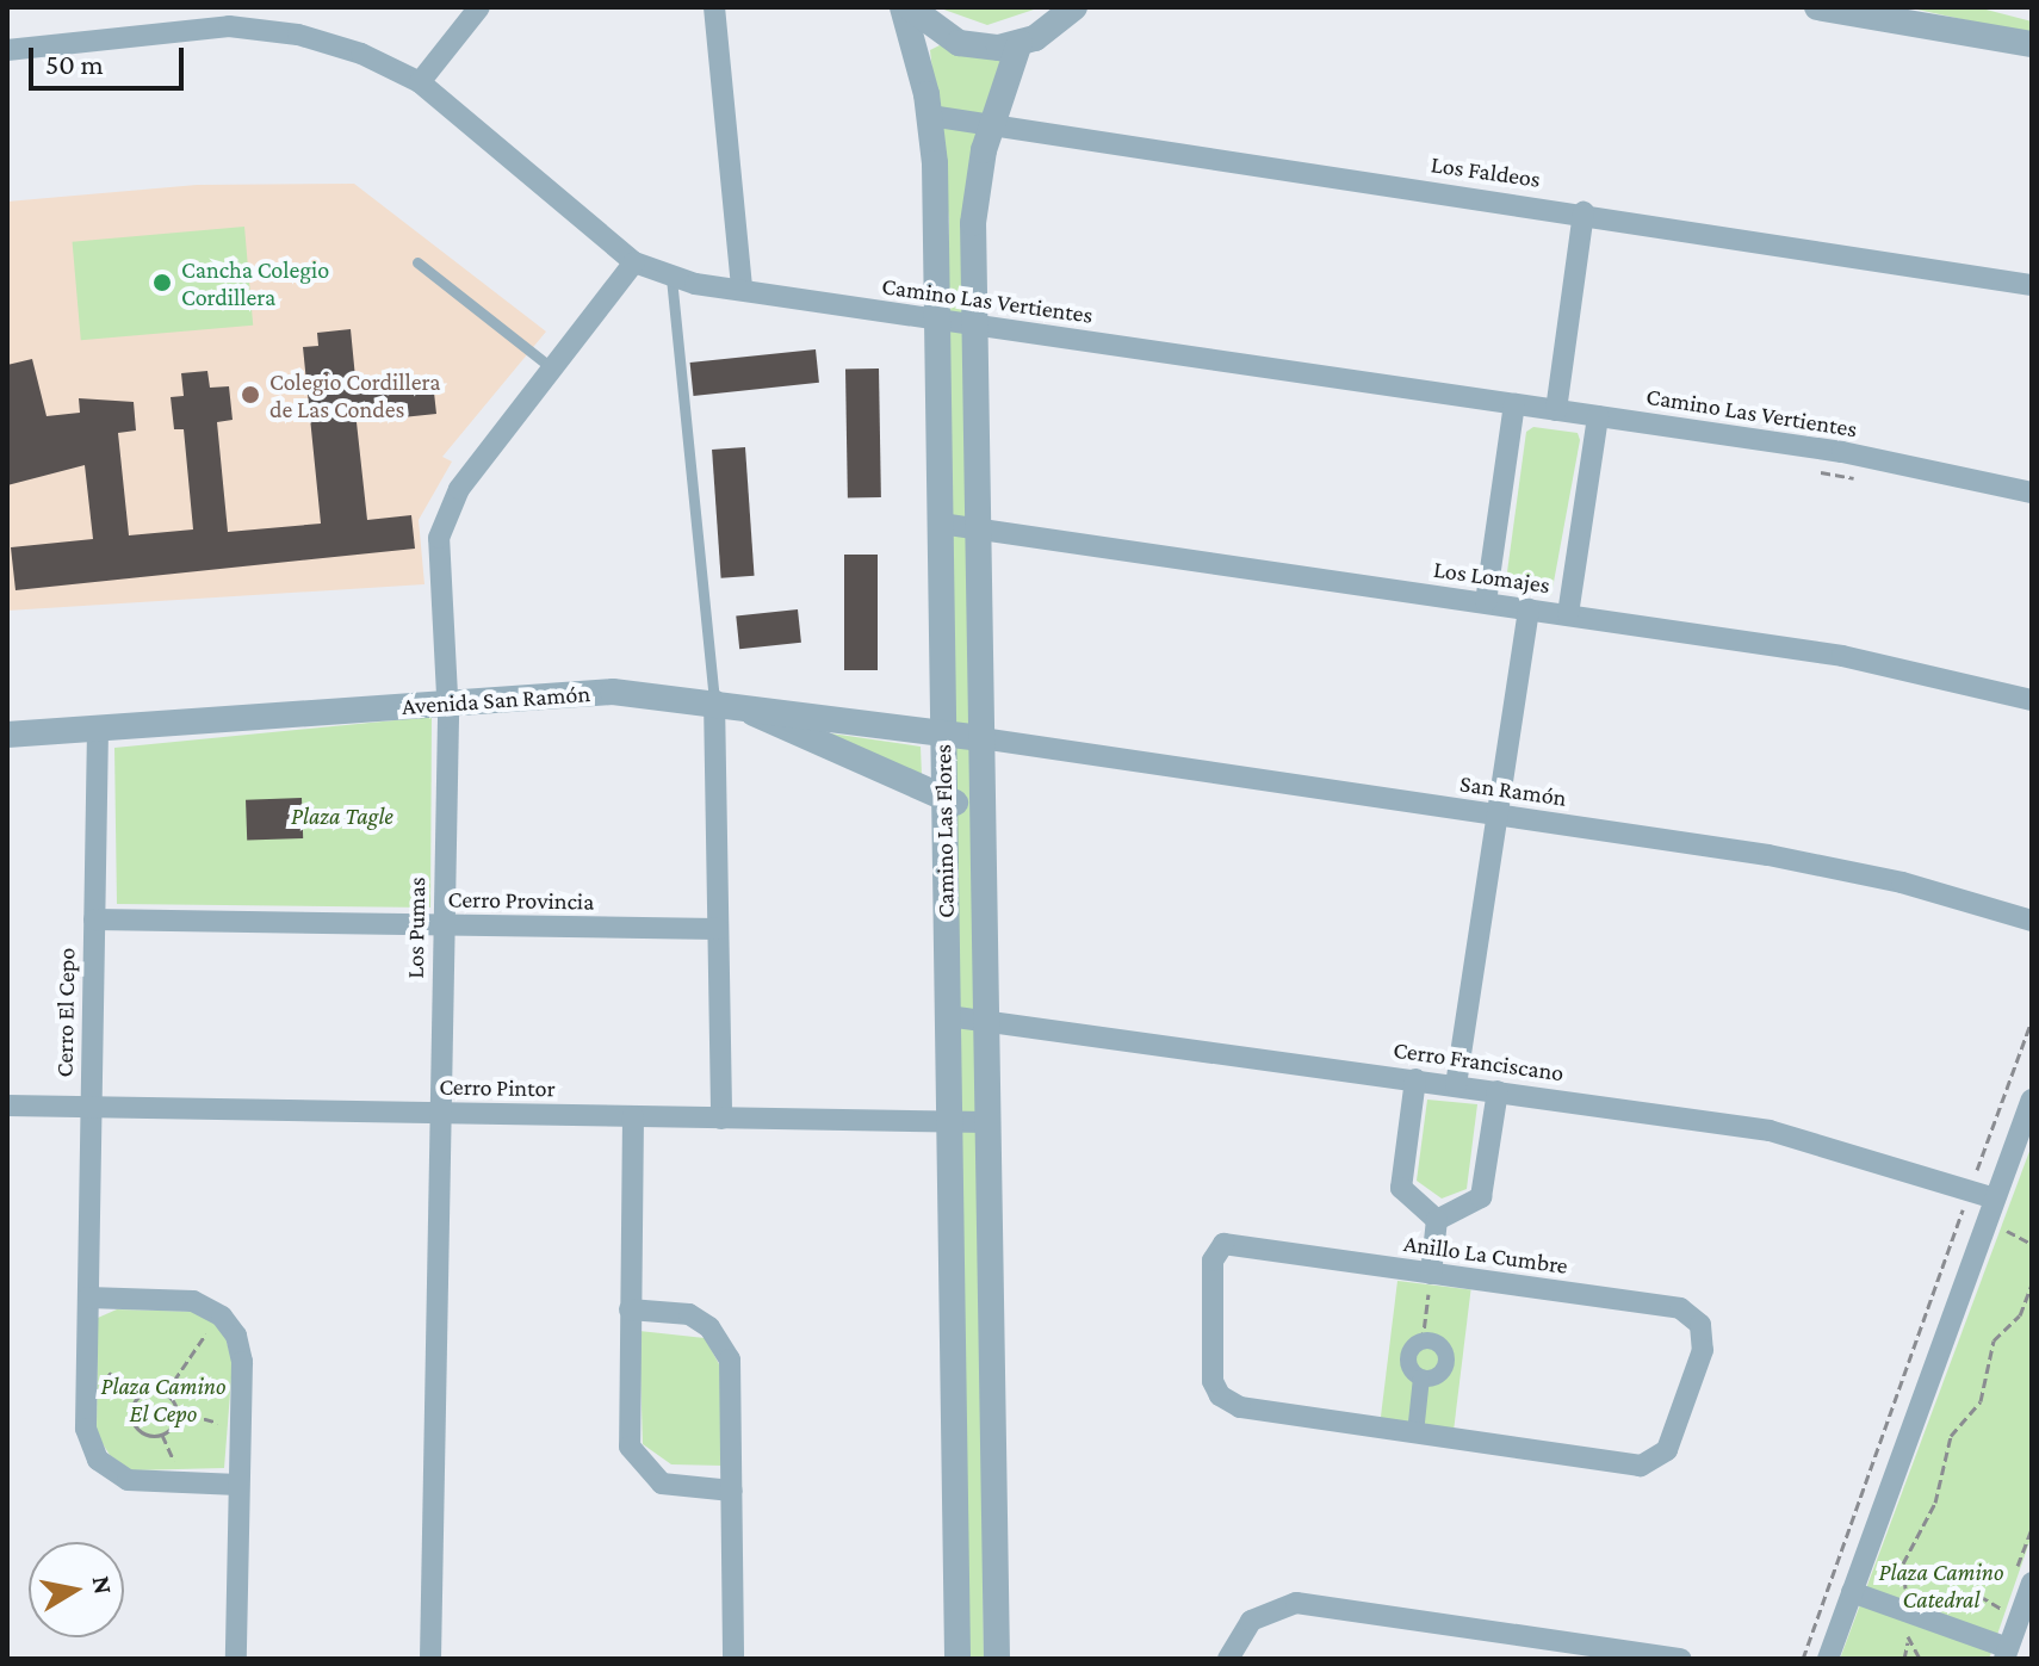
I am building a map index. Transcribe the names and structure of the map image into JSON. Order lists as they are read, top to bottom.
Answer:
{
  "streets": {
    "street": [
      "Los Faldeos",
      "Camino Las Vertientes",
      "Los Lomajes",
      "Avenida San Ramón",
      "San Ramón",
      "Camino Las Flores",
      "Cerro Provincia",
      "Los Pumas",
      "Cerro El Cepo",
      "Cerro Franciscano",
      "Cerro Pintor",
      "Anillo La Cumbre"
    ]
  },
  "crossings": [
    ["Los Faldeos", "Camino Las Flores"],
    ["Camino Las Vertientes", "Camino Las Flores"],
    ["Camino Las Vertientes", "Los Pumas"],
    ["Los Lomajes", "Camino Las Flores"],
    ["Avenida San Ramón", "San Ramón"],
    ["Avenida San Ramón", "Camino Las Flores"],
    ["Avenida San Ramón", "Los Pumas"],
    ["Avenida San Ramón", "Cerro El Cepo"],
    ["San Ramón", "Camino Las Flores"],
    ["Camino Las Flores", "Cerro Franciscano"],
    ["Camino Las Flores", "Cerro Pintor"],
    ["Cerro Provincia", "Los Pumas"],
    ["Cerro Provincia", "Cerro El Cepo"],
    ["Los Pumas", "Cerro Pintor"],
    ["Cerro El Cepo", "Cerro Pintor"]
  ],
  "parks": ["Plaza Tagle", "Plaza Camino El Cepo", "Plaza Camino Catedral"],
  "places": ["Cancha Colegio Cordillera", "Colegio Cordillera de Las Condes"],
  "scale_bar": "50 m",
  "north": "right"
}
